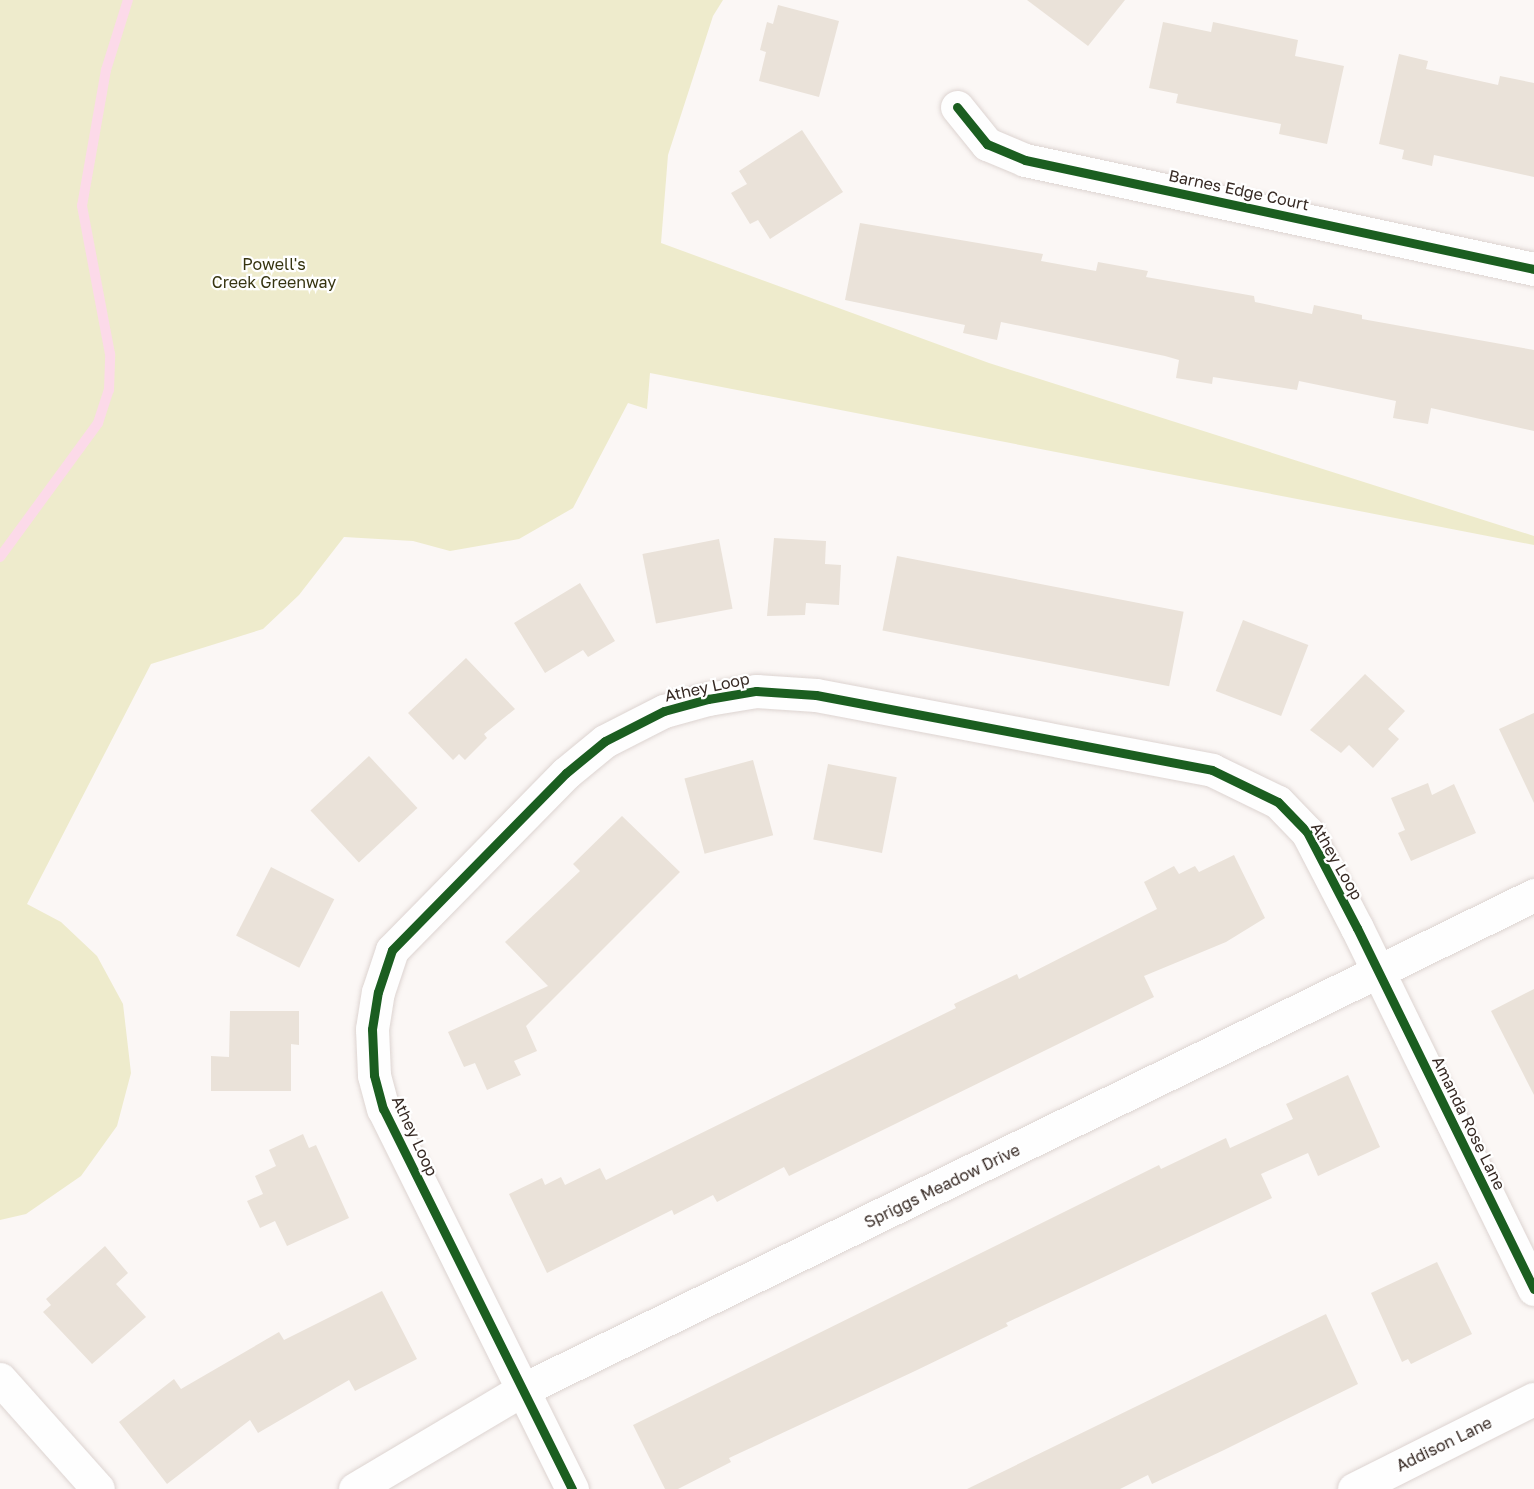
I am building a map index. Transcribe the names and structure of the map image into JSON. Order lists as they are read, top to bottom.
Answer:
{
  "streets": {
    "street": [
      "Barnes Edge Court",
      "Athey Loop",
      "Amanda Rose Lane",
      "Spriggs Meadow Drive",
      "Addison Lane"
    ]
  },
  "crossings": [
    ["Athey Loop", "Amanda Rose Lane"],
    ["Athey Loop", "Spriggs Meadow Drive"],
    ["Amanda Rose Lane", "Spriggs Meadow Drive"]
  ],
  "parks": ["Powell's Creek Greenway"]
}
